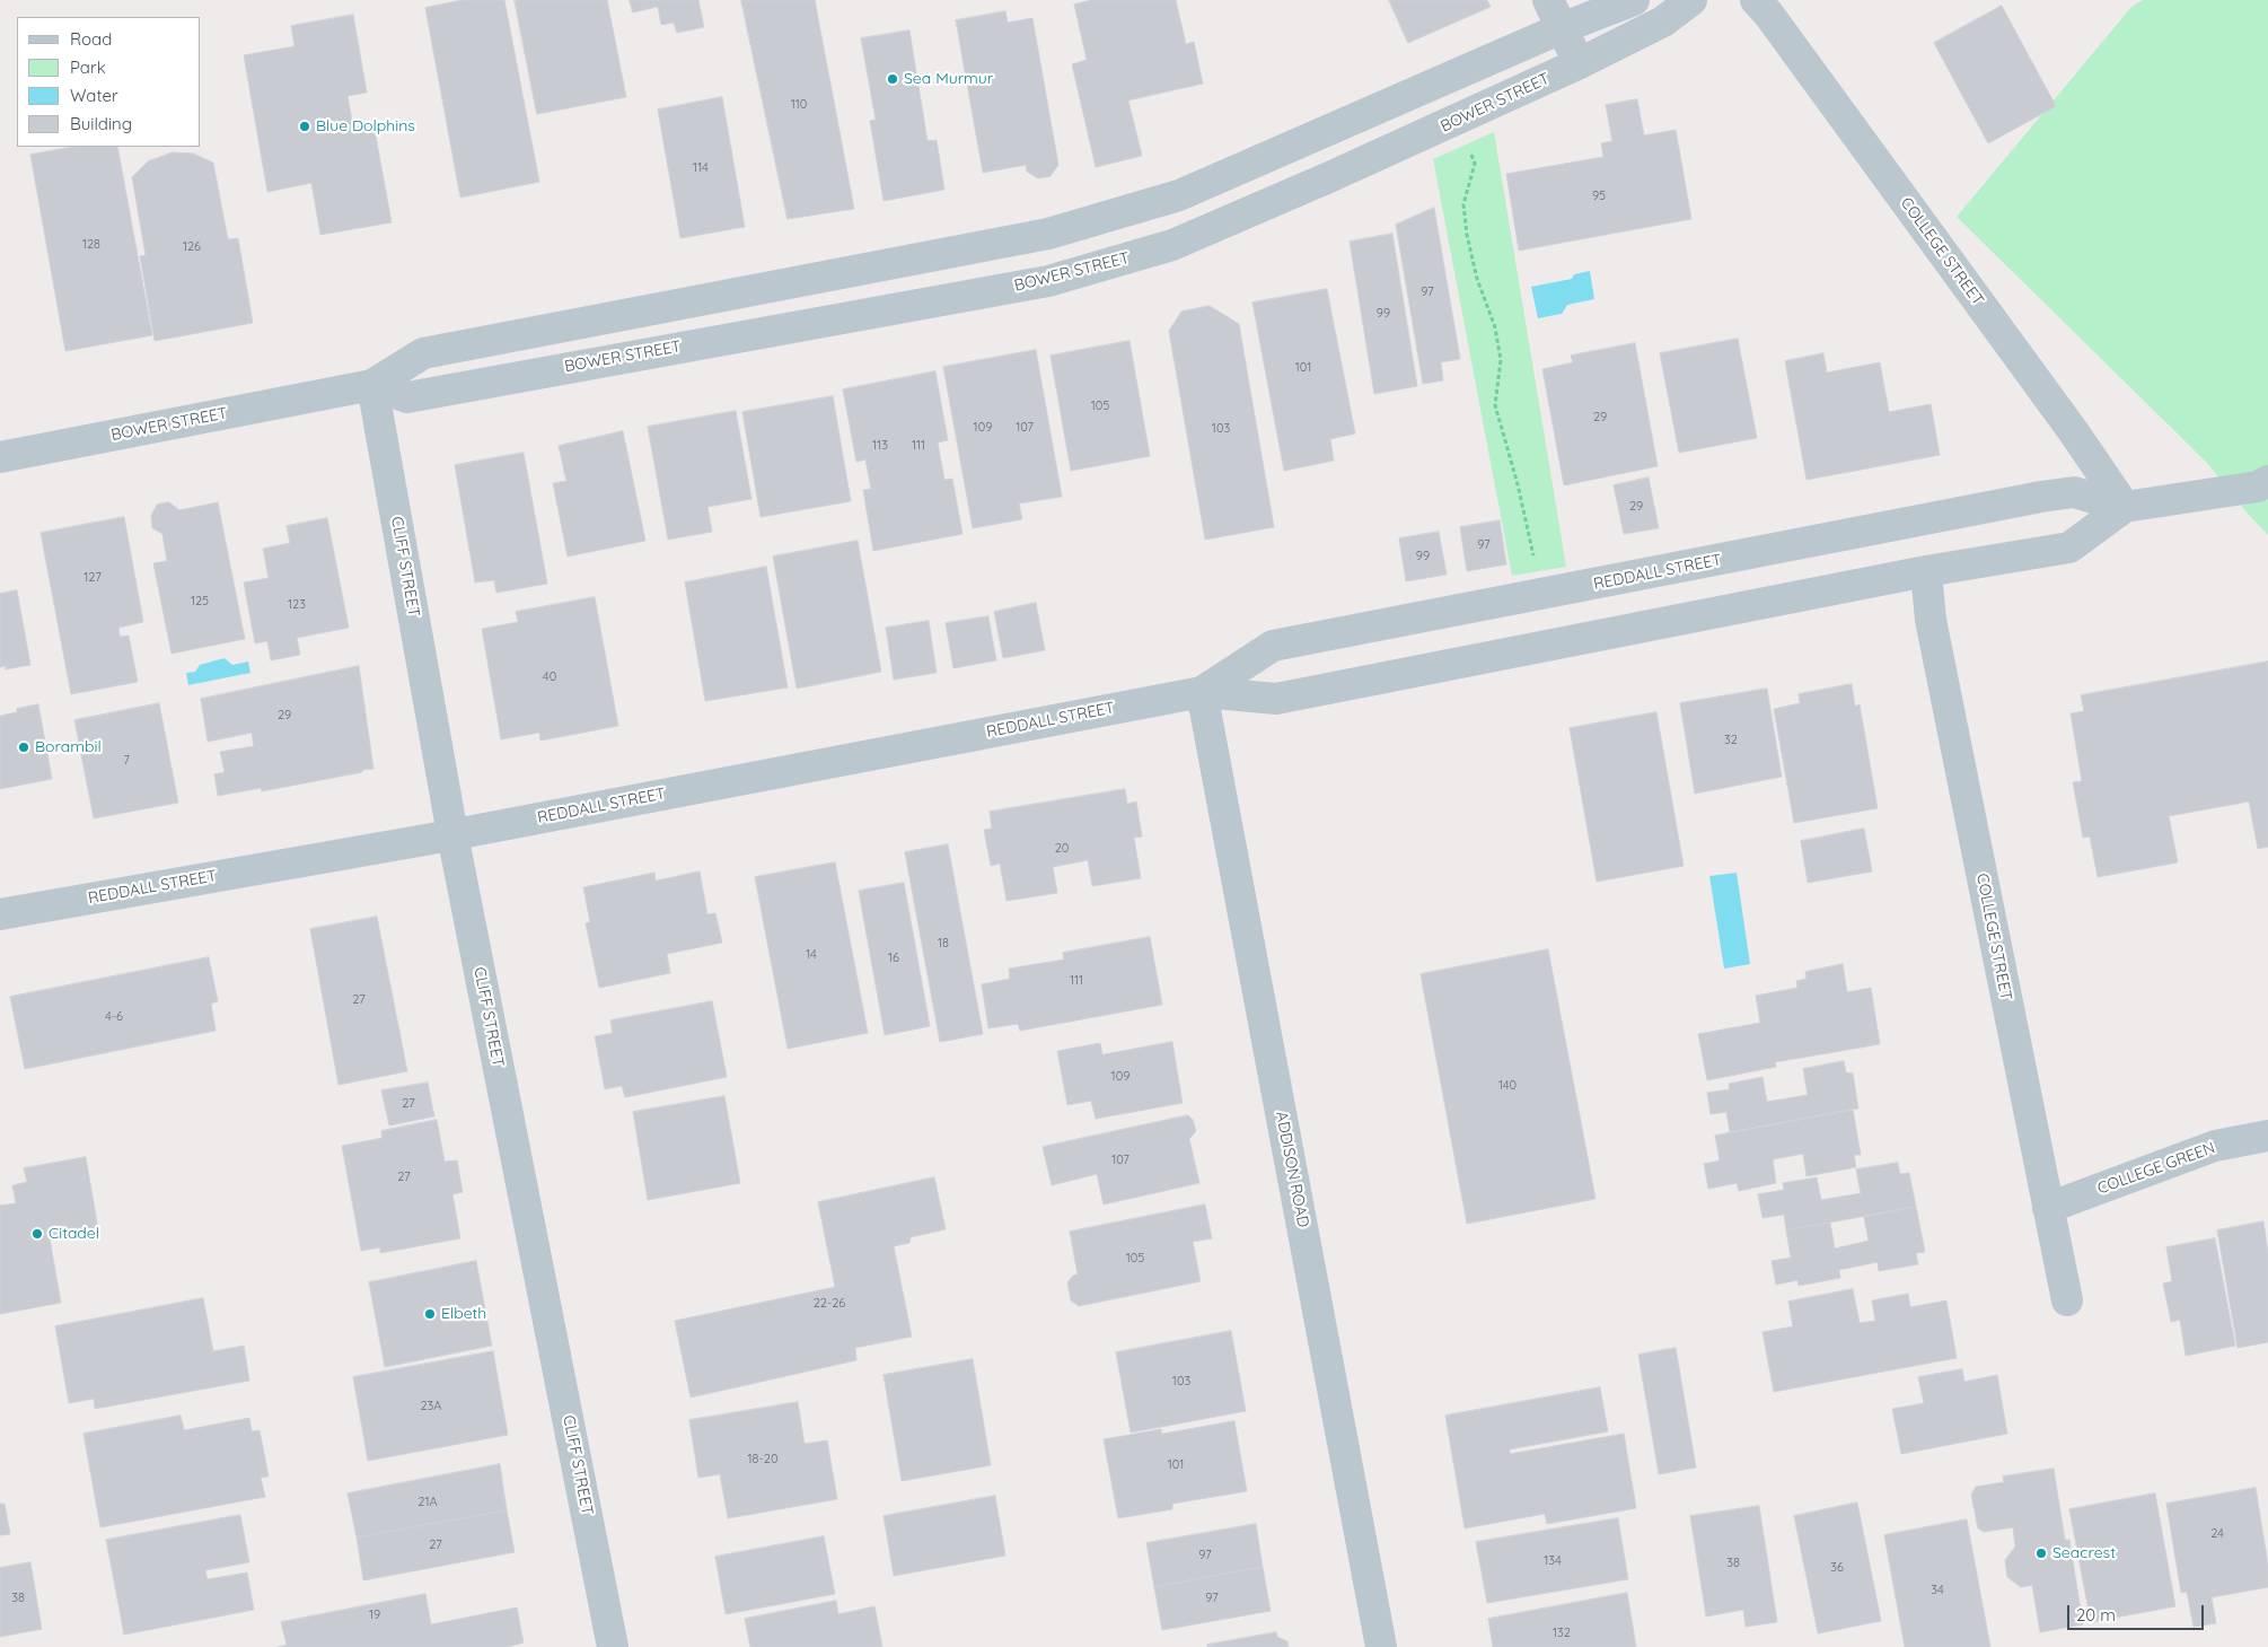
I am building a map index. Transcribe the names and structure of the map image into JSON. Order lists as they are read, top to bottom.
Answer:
{
  "streets": {
    "street": [
      "BOWER STREET",
      "COLLEGE STREET",
      "CLIFF STREET",
      "REDDALL STREET",
      "COLLEGE GREEN",
      "ADDISON ROAD"
    ]
  },
  "crossings": [
    ["BOWER STREET", "CLIFF STREET"],
    ["COLLEGE STREET", "REDDALL STREET"],
    ["COLLEGE STREET", "COLLEGE GREEN"],
    ["CLIFF STREET", "REDDALL STREET"],
    ["REDDALL STREET", "ADDISON ROAD"]
  ],
  "places": [
    "Sea Murmur",
    "Blue Dolphins",
    "Borambil",
    "Citadel",
    "Elbeth",
    "Seacrest"
  ],
  "house_numbers": [
    "110",
    "114",
    "95",
    "128",
    "126",
    "97",
    "99",
    "101",
    "105",
    "29",
    "109",
    "107",
    "103",
    "113",
    "111",
    "29",
    "97",
    "99",
    "127",
    "125",
    "123",
    "40",
    "29",
    "32",
    "7",
    "20",
    "18",
    "14",
    "16",
    "111",
    "27",
    "4-6",
    "109",
    "140",
    "27",
    "107",
    "27",
    "105",
    "22-26",
    "103",
    "23A",
    "18-20",
    "101",
    "21A",
    "24",
    "27",
    "97",
    "134",
    "38",
    "36",
    "34",
    "38",
    "97",
    "19",
    "132"
  ],
  "legend": [
    "Road",
    "Park",
    "Water",
    "Building"
  ],
  "scale_bar": "20 m"
}
